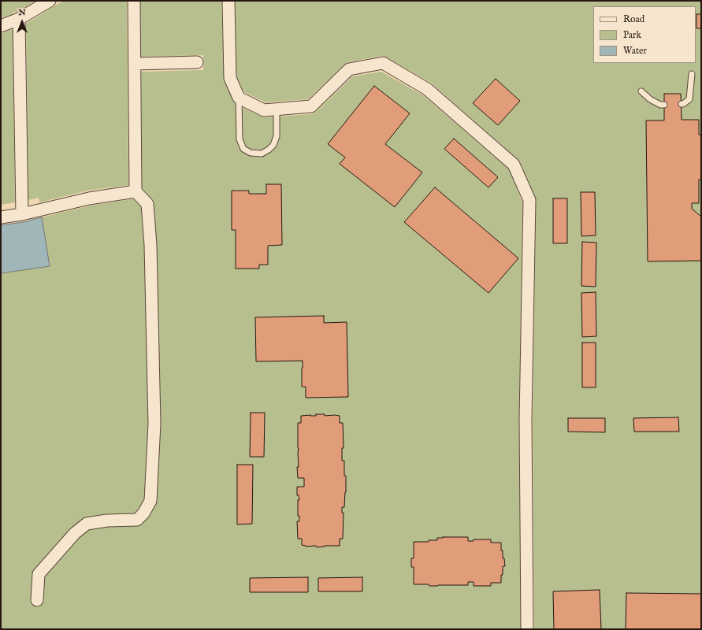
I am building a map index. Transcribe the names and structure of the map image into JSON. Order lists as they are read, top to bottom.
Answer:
{
  "legend": ["Road", "Park", "Water"],
  "north": "top"
}
